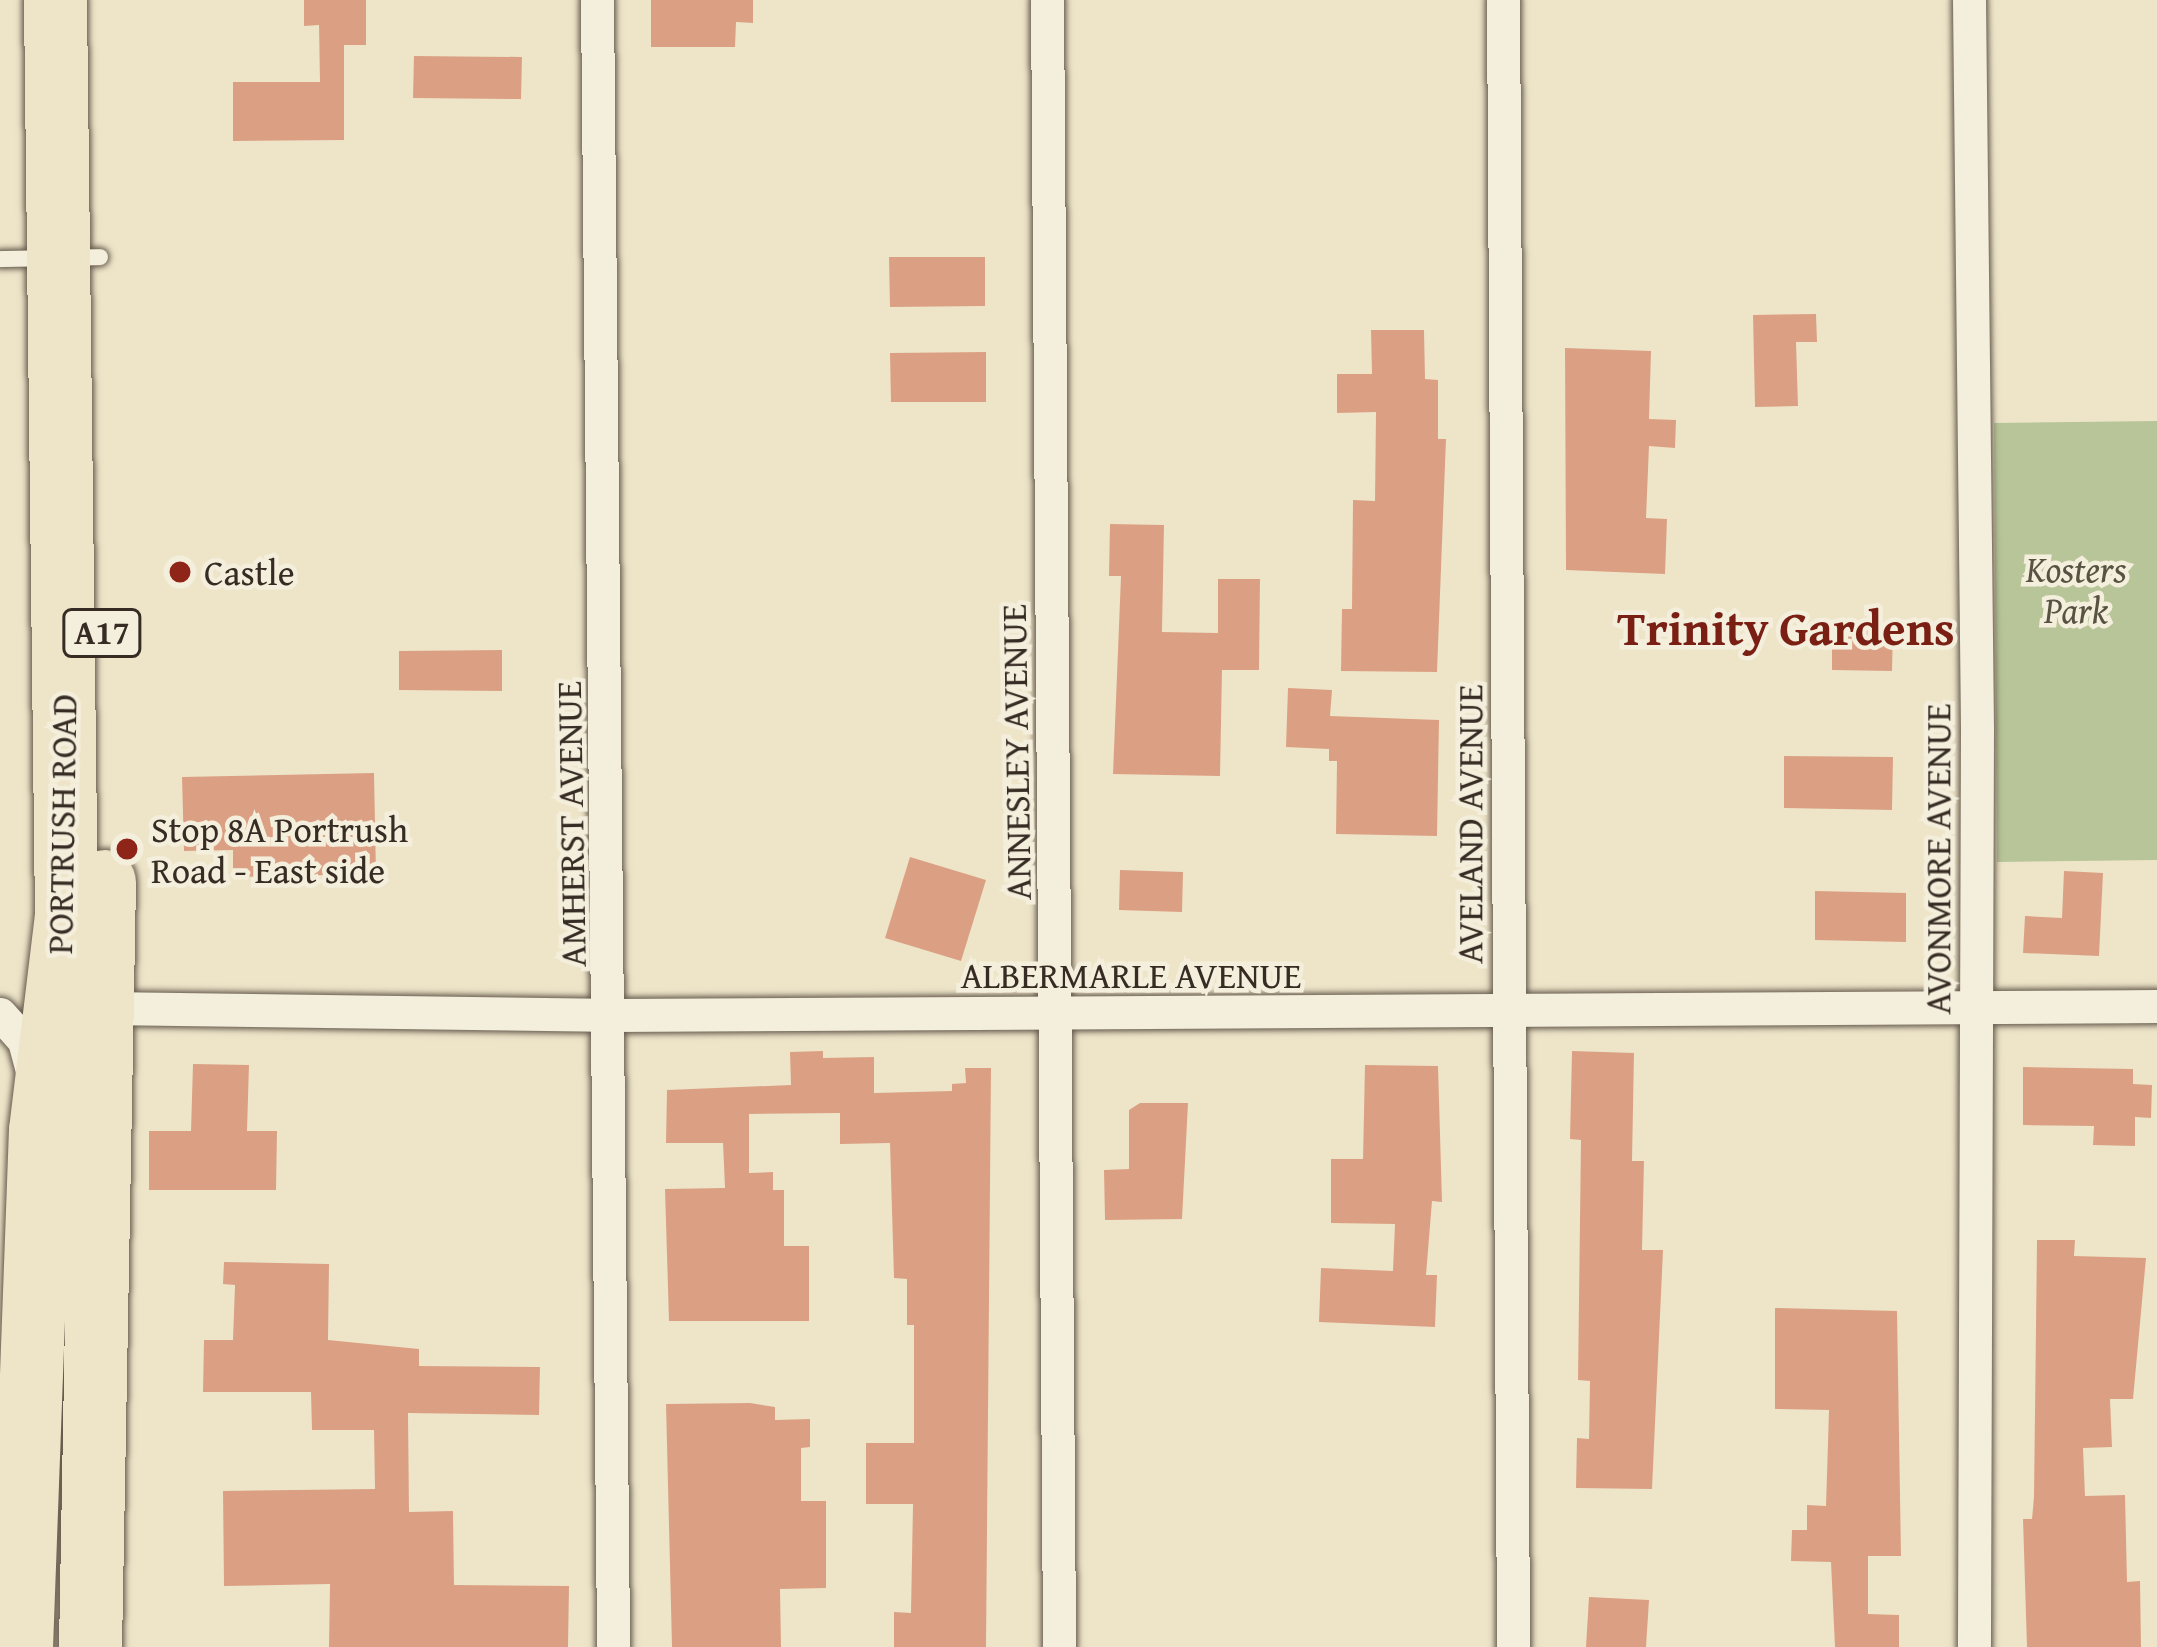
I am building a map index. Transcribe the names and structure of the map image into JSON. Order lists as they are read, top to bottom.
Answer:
{
  "streets": {
    "highway": ["A17", "PORTRUSH ROAD"],
    "street": [
      "ANNESLEY AVENUE",
      "AMHERST AVENUE",
      "AVELAND AVENUE",
      "AVONMORE AVENUE",
      "ALBERMARLE AVENUE"
    ]
  },
  "crossings": [
    ["ANNESLEY AVENUE", "ALBERMARLE AVENUE"],
    ["PORTRUSH ROAD", "ALBERMARLE AVENUE"],
    ["AMHERST AVENUE", "ALBERMARLE AVENUE"],
    ["AVELAND AVENUE", "ALBERMARLE AVENUE"],
    ["AVONMORE AVENUE", "ALBERMARLE AVENUE"]
  ],
  "districts": ["Trinity Gardens"],
  "parks": ["Kosters Park"],
  "places": ["Castle", "Stop 8A Portrush Road - East side"]
}
